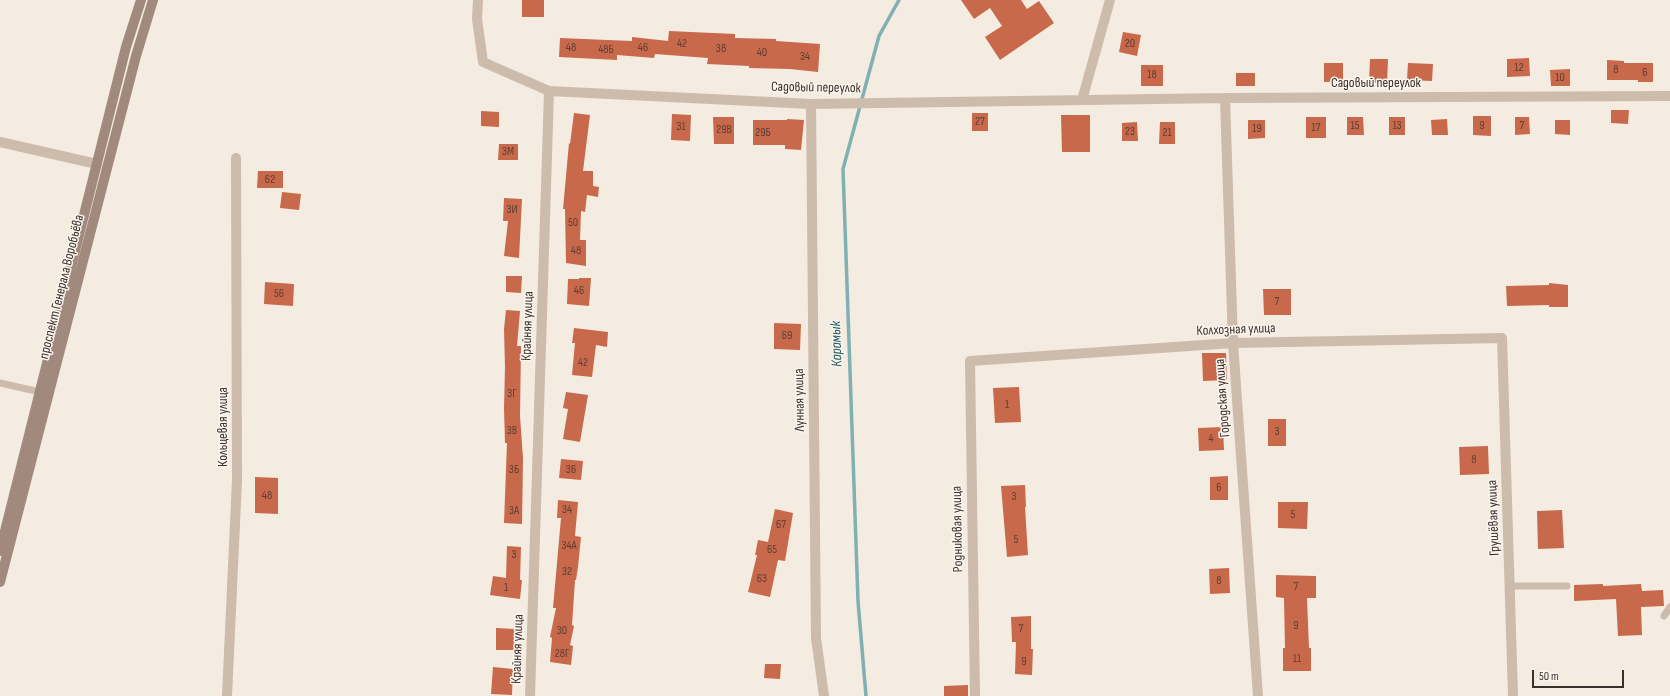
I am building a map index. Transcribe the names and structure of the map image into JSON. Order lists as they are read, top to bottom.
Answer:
{
  "streets": {
    "main road": ["проспект Генерала Воробьёва"],
    "street": [
      "Садовый переулок",
      "Крайняя улица",
      "Колхозная улица",
      "Городская улица",
      "Лунная улица",
      "Кольцевая улица",
      "Грушёвая улица",
      "Родниковая улица"
    ]
  },
  "crossings": [
    ["Садовый переулок", "Крайняя улица"],
    ["Садовый переулок", "Городская улица"],
    ["Садовый переулок", "Лунная улица"],
    ["Колхозная улица", "Городская улица"],
    ["Колхозная улица", "Грушёвая улица"],
    ["Колхозная улица", "Родниковая улица"]
  ],
  "water": ["Карамык"],
  "house_numbers": [
    "42",
    "20",
    "48",
    "46",
    "38",
    "48Б",
    "40",
    "34",
    "12",
    "8",
    "6",
    "18",
    "10",
    "27",
    "15",
    "13",
    "9",
    "7",
    "31",
    "17",
    "19",
    "29В",
    "23",
    "29Б",
    "21",
    "3М",
    "62",
    "3И",
    "50",
    "48",
    "46",
    "56",
    "7",
    "69",
    "42",
    "3Г",
    "1",
    "3В",
    "3",
    "4",
    "8",
    "3Б",
    "36",
    "6",
    "48",
    "3",
    "34",
    "3А",
    "5",
    "67",
    "5",
    "34А",
    "65",
    "3",
    "32",
    "63",
    "8",
    "7",
    "1",
    "9",
    "7",
    "30",
    "28Г",
    "11",
    "9"
  ],
  "scale_bar": "50 m"
}
